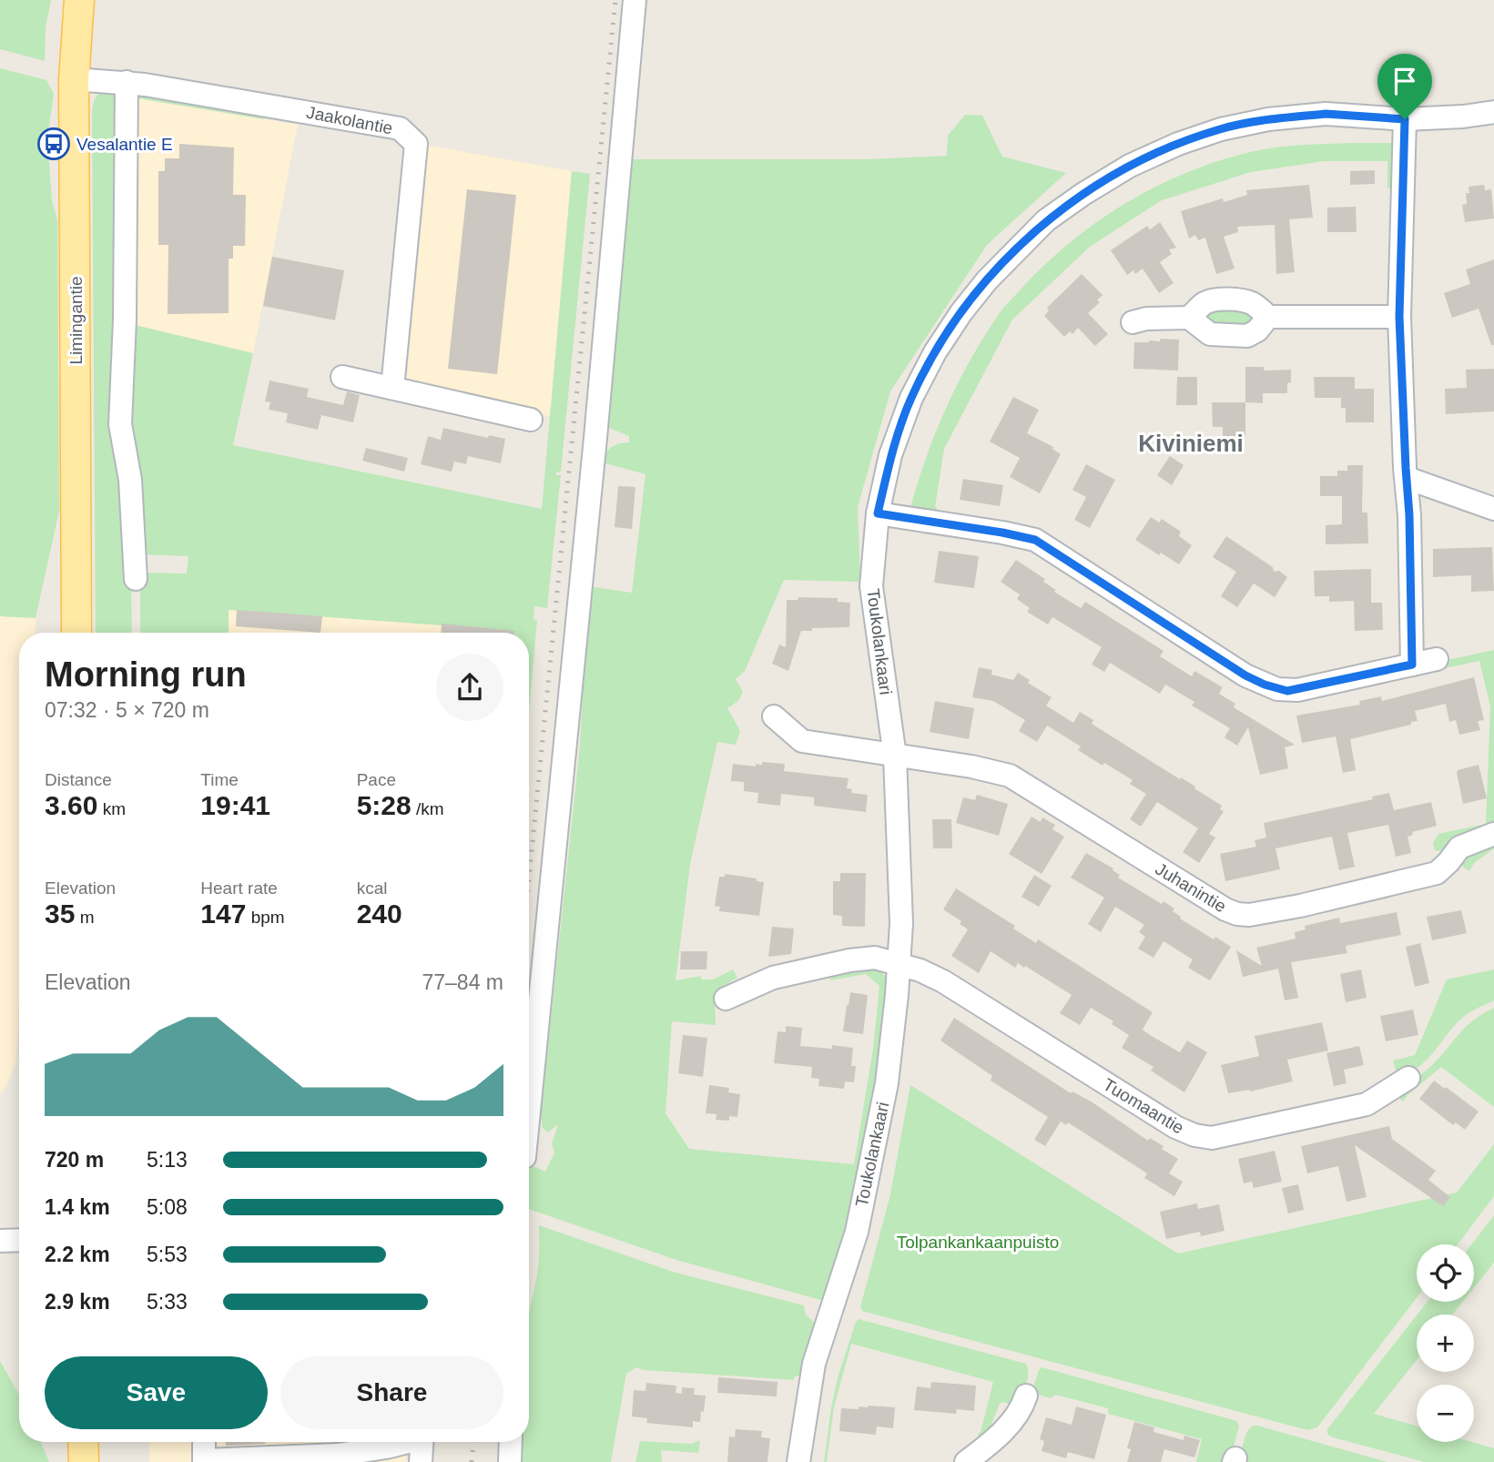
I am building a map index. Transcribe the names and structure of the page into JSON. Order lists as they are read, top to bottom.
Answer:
{
  "streets": {
    "main road": ["Limingantie"],
    "street": [
      "Jaakolantie",
      "Toukolankaari",
      "Juhanintie",
      "Tuomaantie"
    ]
  },
  "crossings": [
    ["Jaakolantie", "Limingantie"],
    ["Toukolankaari", "Juhanintie"],
    ["Toukolankaari", "Tuomaantie"]
  ],
  "districts": ["Kiviniemi"],
  "parks": ["Tolpankankaanpuisto"],
  "places": {
    "bus stop": ["Vesalantie E"]
  },
  "page": {
    "heading": ["Morning run", "07:32 · 5 × 720 m"],
    "stats": [
      ["Distance", "3.60 km"],
      ["Time", "19:41"],
      ["Pace", "5:28 /km"],
      ["Elevation", "35 m"],
      ["Heart rate", "147 bpm"],
      ["kcal", "240"]
    ],
    "chart": ["Elevation", "77–84 m"],
    "list": [
      {
        "name": "720 m",
        "note": "5:13"
      },
      {
        "name": "1.4 km",
        "note": "5:08"
      },
      {
        "name": "2.2 km",
        "note": "5:53"
      },
      {
        "name": "2.9 km",
        "note": "5:33"
      }
    ],
    "map_buttons": ["+", "−"],
    "buttons": ["Save", "Share"]
  }
}
